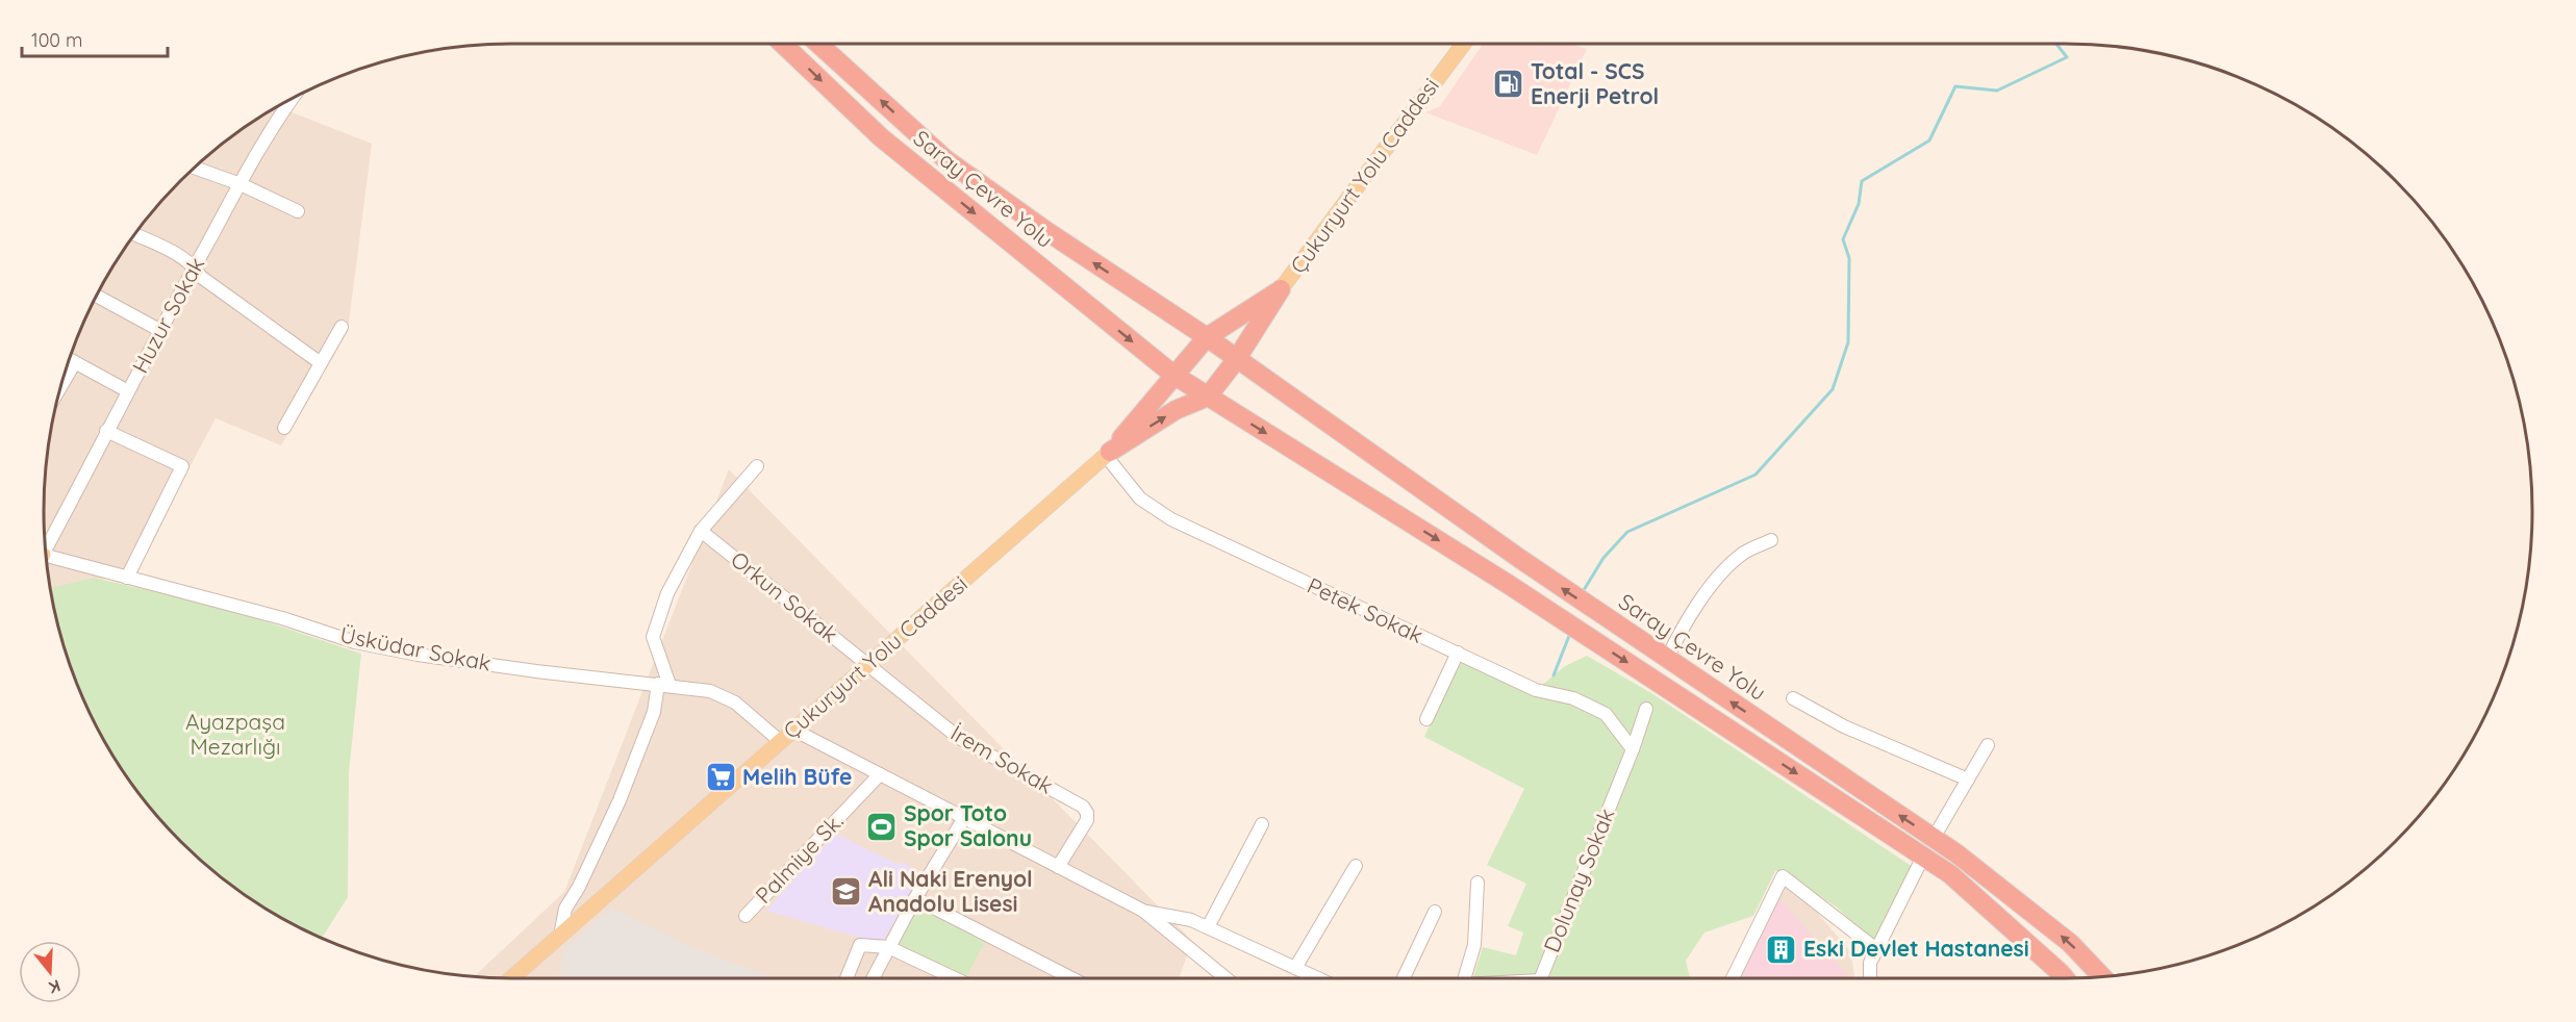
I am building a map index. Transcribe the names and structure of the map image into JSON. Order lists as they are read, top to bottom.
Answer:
{
  "streets": {
    "highway": ["Saray Çevre Yolu"],
    "main road": ["Çukuryurt Yolu Caddesi"],
    "street": [
      "Huzur Sokak",
      "Orkun Sokak",
      "Petek Sokak",
      "Üsküdar Sokak",
      "İrem Sokak",
      "Palmiye Sk.",
      "Dolunay Sokak"
    ]
  },
  "crossings": [
    ["Çukuryurt Yolu Caddesi", "Orkun Sokak"],
    ["Çukuryurt Yolu Caddesi", "Petek Sokak"],
    ["Çukuryurt Yolu Caddesi", "Üsküdar Sokak"],
    ["Çukuryurt Yolu Caddesi", "İrem Sokak"],
    ["Orkun Sokak", "İrem Sokak"],
    ["Petek Sokak", "Dolunay Sokak"]
  ],
  "parks": ["Ayazpaşa Mezarlığı"],
  "places": {
    "fuel station": ["Total - SCS Enerji Petrol"],
    "supermarket": ["Melih Büfe"],
    "sports": ["Spor Toto Spor Salonu"],
    "school or university": ["Ali Naki Erenyol Anadolu Lisesi"],
    "building": ["Eski Devlet Hastanesi"]
  },
  "scale_bar": "100 m",
  "north": "bottom"
}
